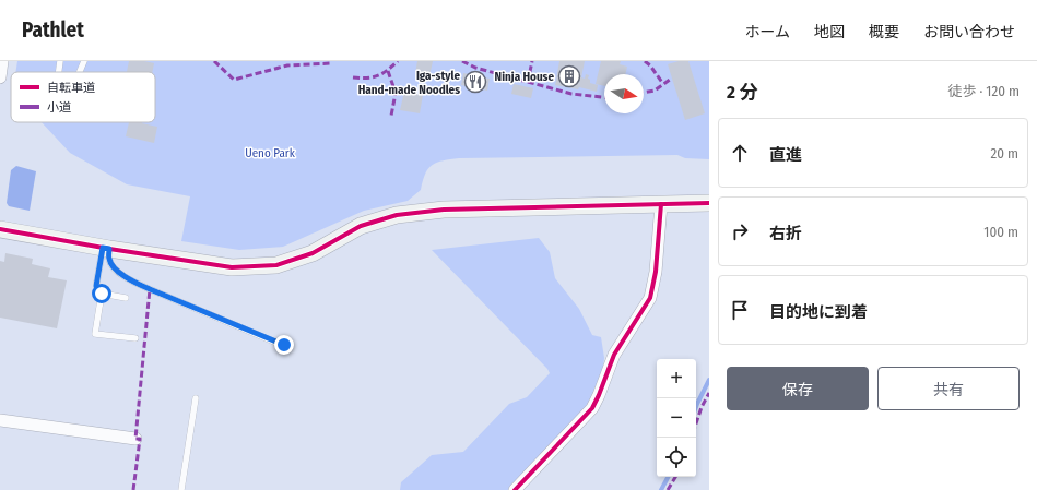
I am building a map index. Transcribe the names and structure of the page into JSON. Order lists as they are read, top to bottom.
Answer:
{
  "parks": ["Ueno Park"],
  "places": {
    "building": ["Ninja House"],
    "restaurant": ["Iga-style Hand-made Noodles"]
  },
  "legend": ["自転車道", "小道"],
  "north": "right",
  "page": {
    "header": "Pathlet",
    "nav": [
      "ホーム",
      "地図",
      "概要",
      "お問い合わせ"
    ],
    "heading": ["2 分", "徒歩 · 120 m"],
    "list": [
      ["直進", "20 m"],
      ["右折", "100 m"],
      "目的地に到着"
    ],
    "buttons": ["保存", "共有"],
    "map_buttons": ["+", "−"]
  }
}
